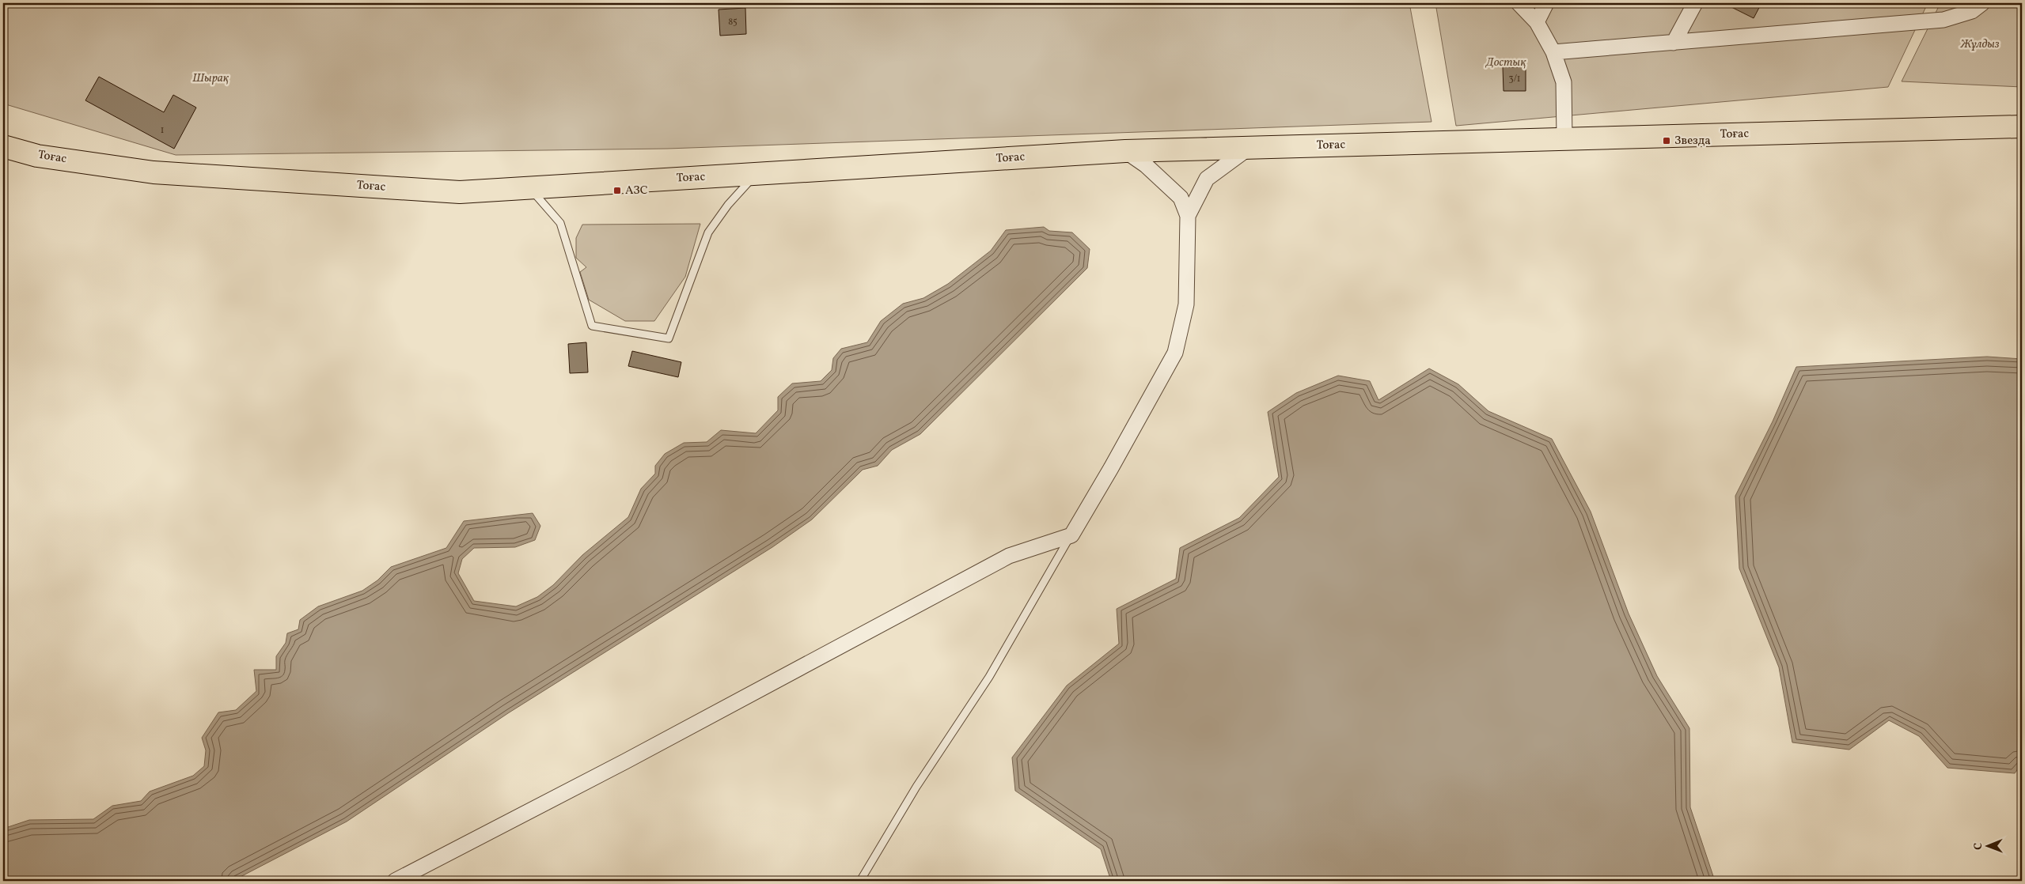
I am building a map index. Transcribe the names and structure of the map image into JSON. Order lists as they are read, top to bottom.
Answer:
{
  "streets": {
    "highway": ["Тоғас"]
  },
  "parks": ["Жұлдыз", "Достық", "Шырақ"],
  "places": {
    "transit": ["Звезда", "АЗС"]
  },
  "house_numbers": ["85", "3/1", "1"],
  "north": "left"
}
